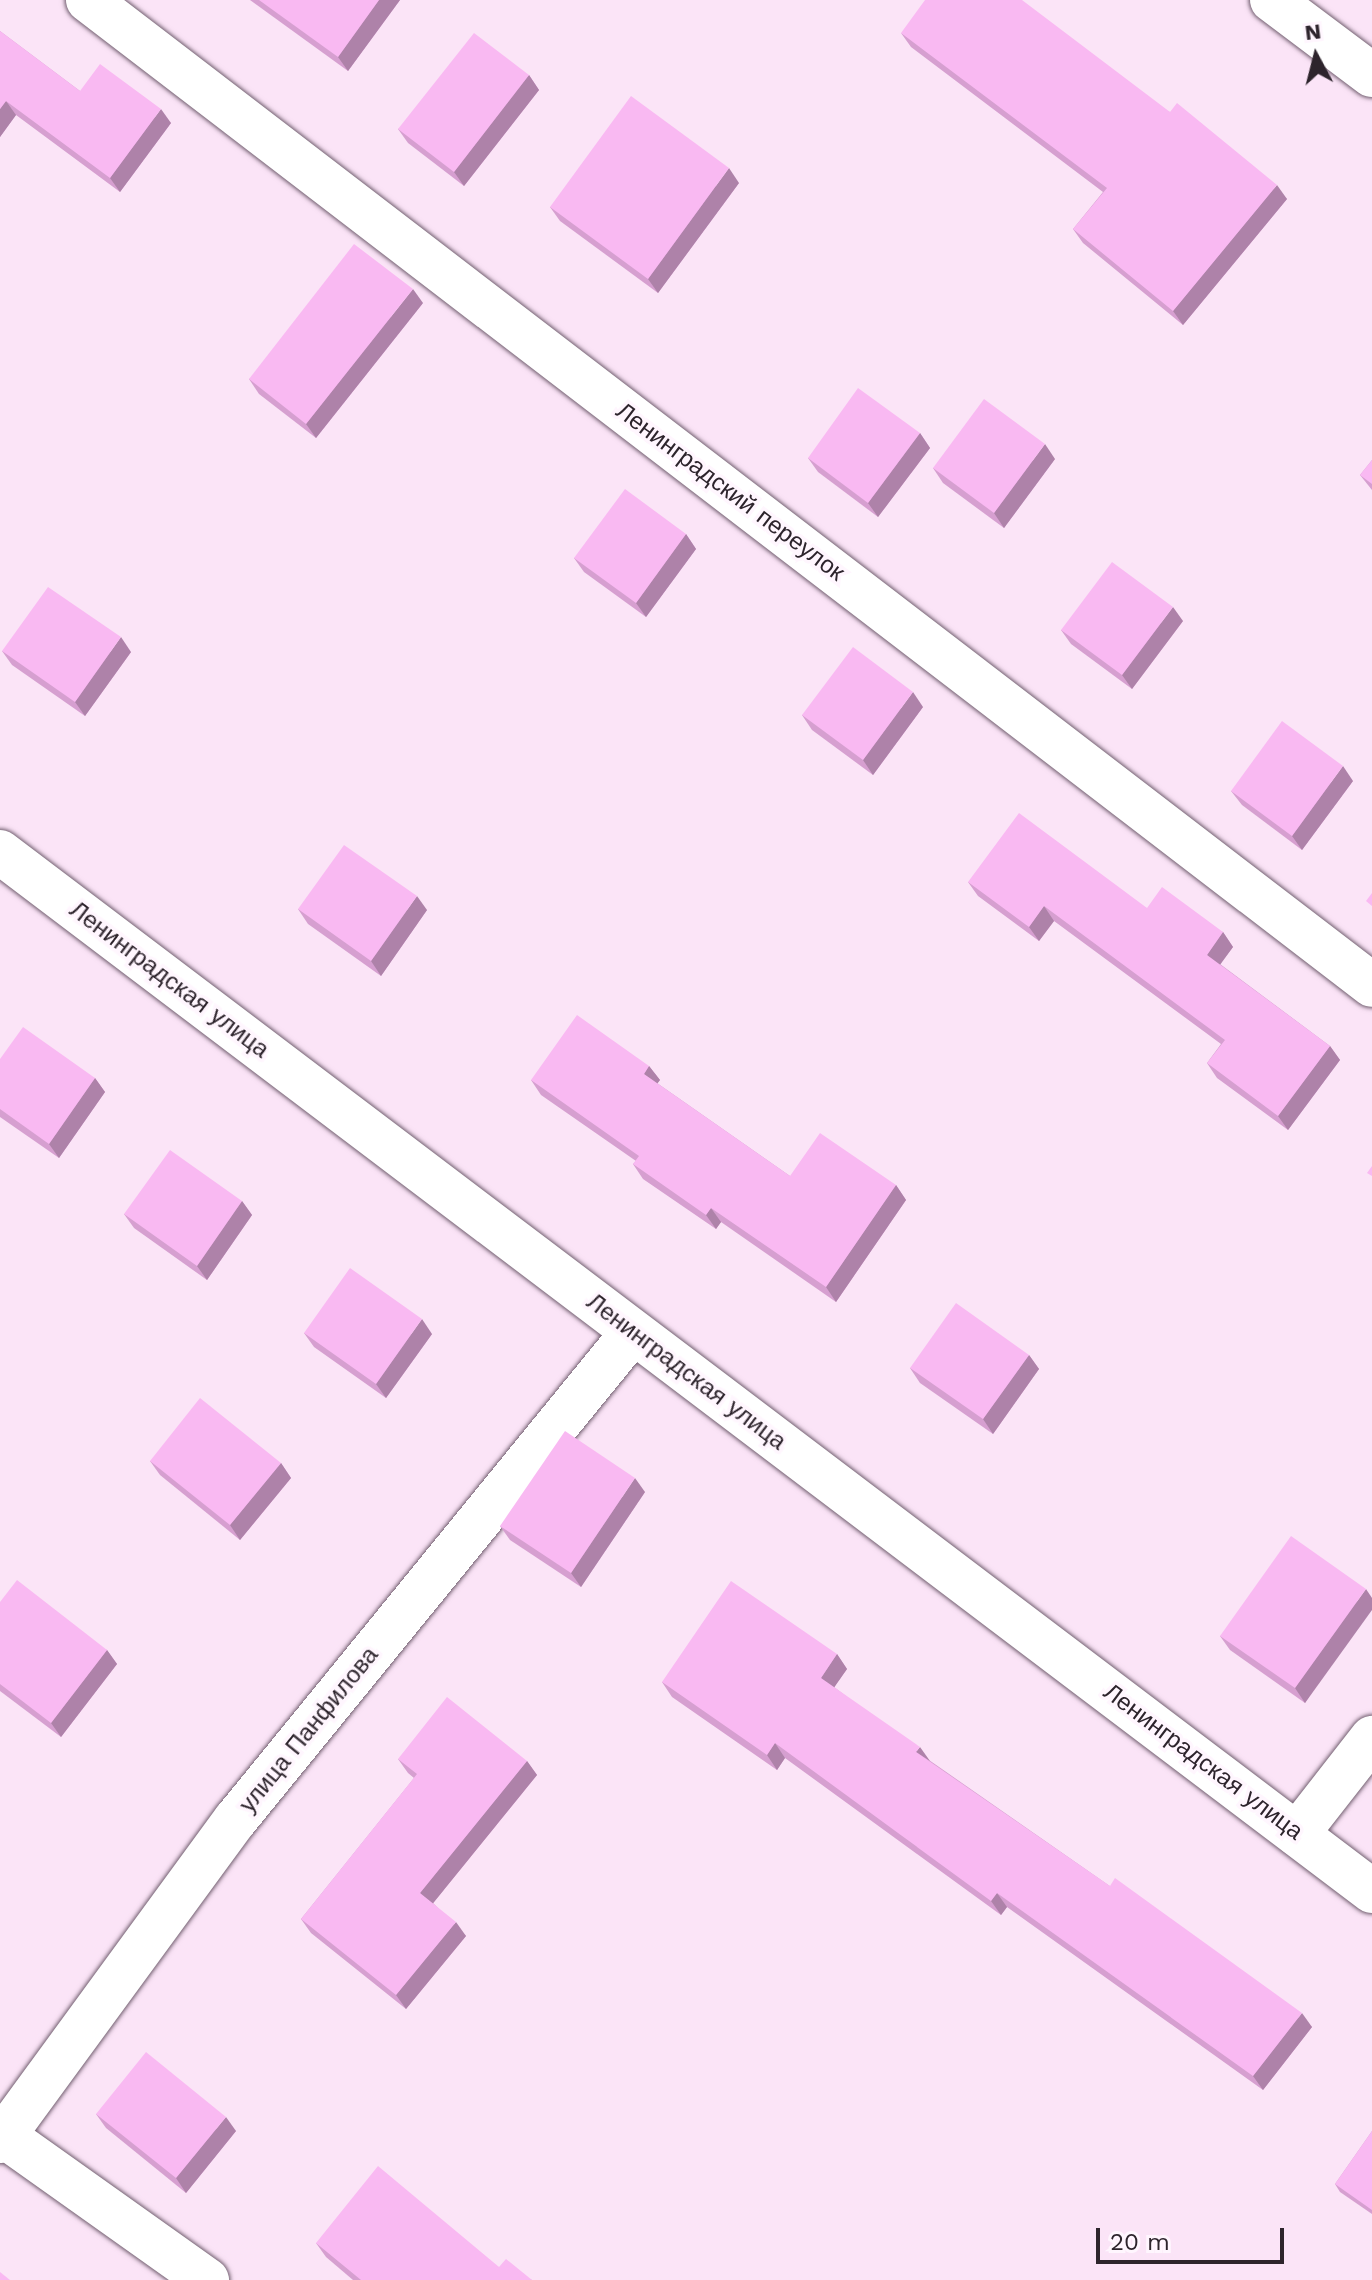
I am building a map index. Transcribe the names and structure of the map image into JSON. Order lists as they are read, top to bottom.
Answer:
{
  "streets": {
    "street": ["Ленинградский переулок", "Ленинградская улица", "улица Панфилова"]
  },
  "crossings": [
    ["Ленинградская улица", "улица Панфилова"]
  ],
  "scale_bar": "20 m",
  "north": "top"
}
